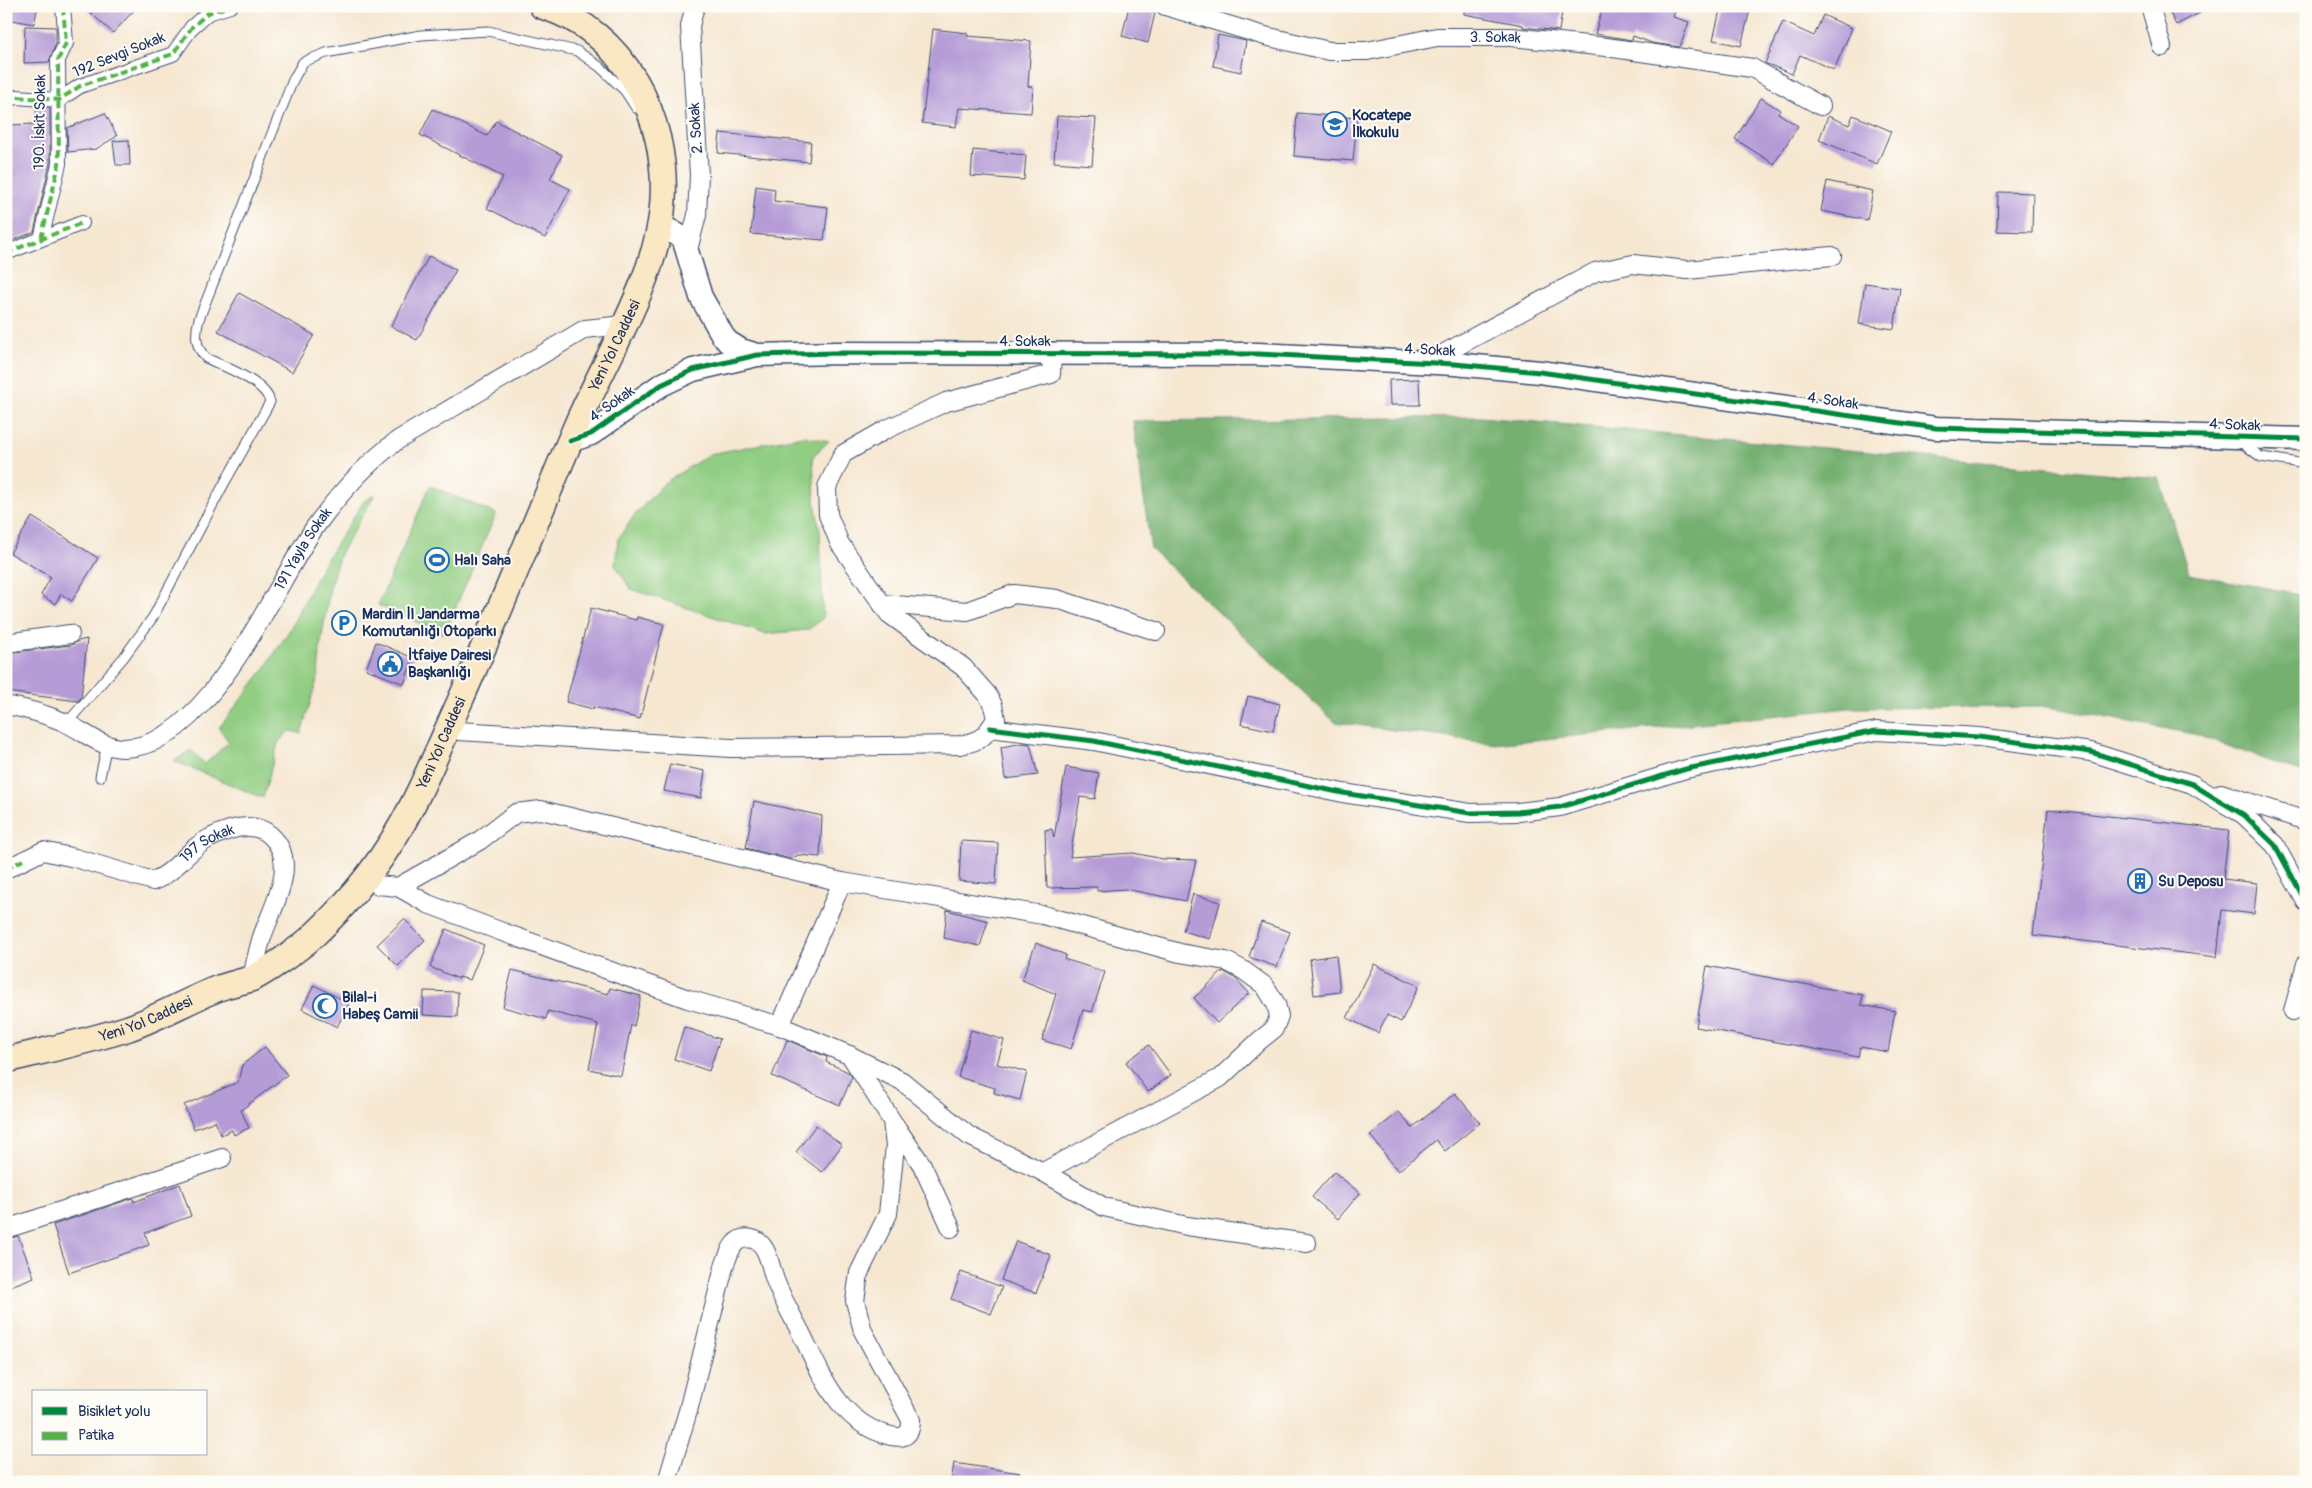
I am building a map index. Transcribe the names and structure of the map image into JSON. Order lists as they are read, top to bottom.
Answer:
{
  "streets": {
    "main road": ["Yeni Yol Caddesi"],
    "street": [
      "3. Sokak",
      "192 Sevgi Sokak",
      "190. İskit Sokak",
      "2. Sokak",
      "4. Sokak",
      "191 Yayla Sokak",
      "197 Sokak"
    ]
  },
  "crossings": [
    ["192 Sevgi Sokak", "190. İskit Sokak"],
    ["2. Sokak", "4. Sokak"],
    ["2. Sokak", "Yeni Yol Caddesi"],
    ["4. Sokak", "Yeni Yol Caddesi"],
    ["Yeni Yol Caddesi", "191 Yayla Sokak"],
    ["Yeni Yol Caddesi", "197 Sokak"]
  ],
  "places": {
    "school or university": ["Kocatepe İlkokulu"],
    "sports": ["Halı Saha"],
    "parking": ["Mardin İl Jandarma Komutanlığı Otoparkı"],
    "public building": ["İtfaiye Dairesi Başkanlığı"],
    "building": ["Su Deposu"],
    "mosque": ["Bilal-i Habeş Camii"]
  },
  "legend": ["Bisiklet yolu", "Patika"]
}
